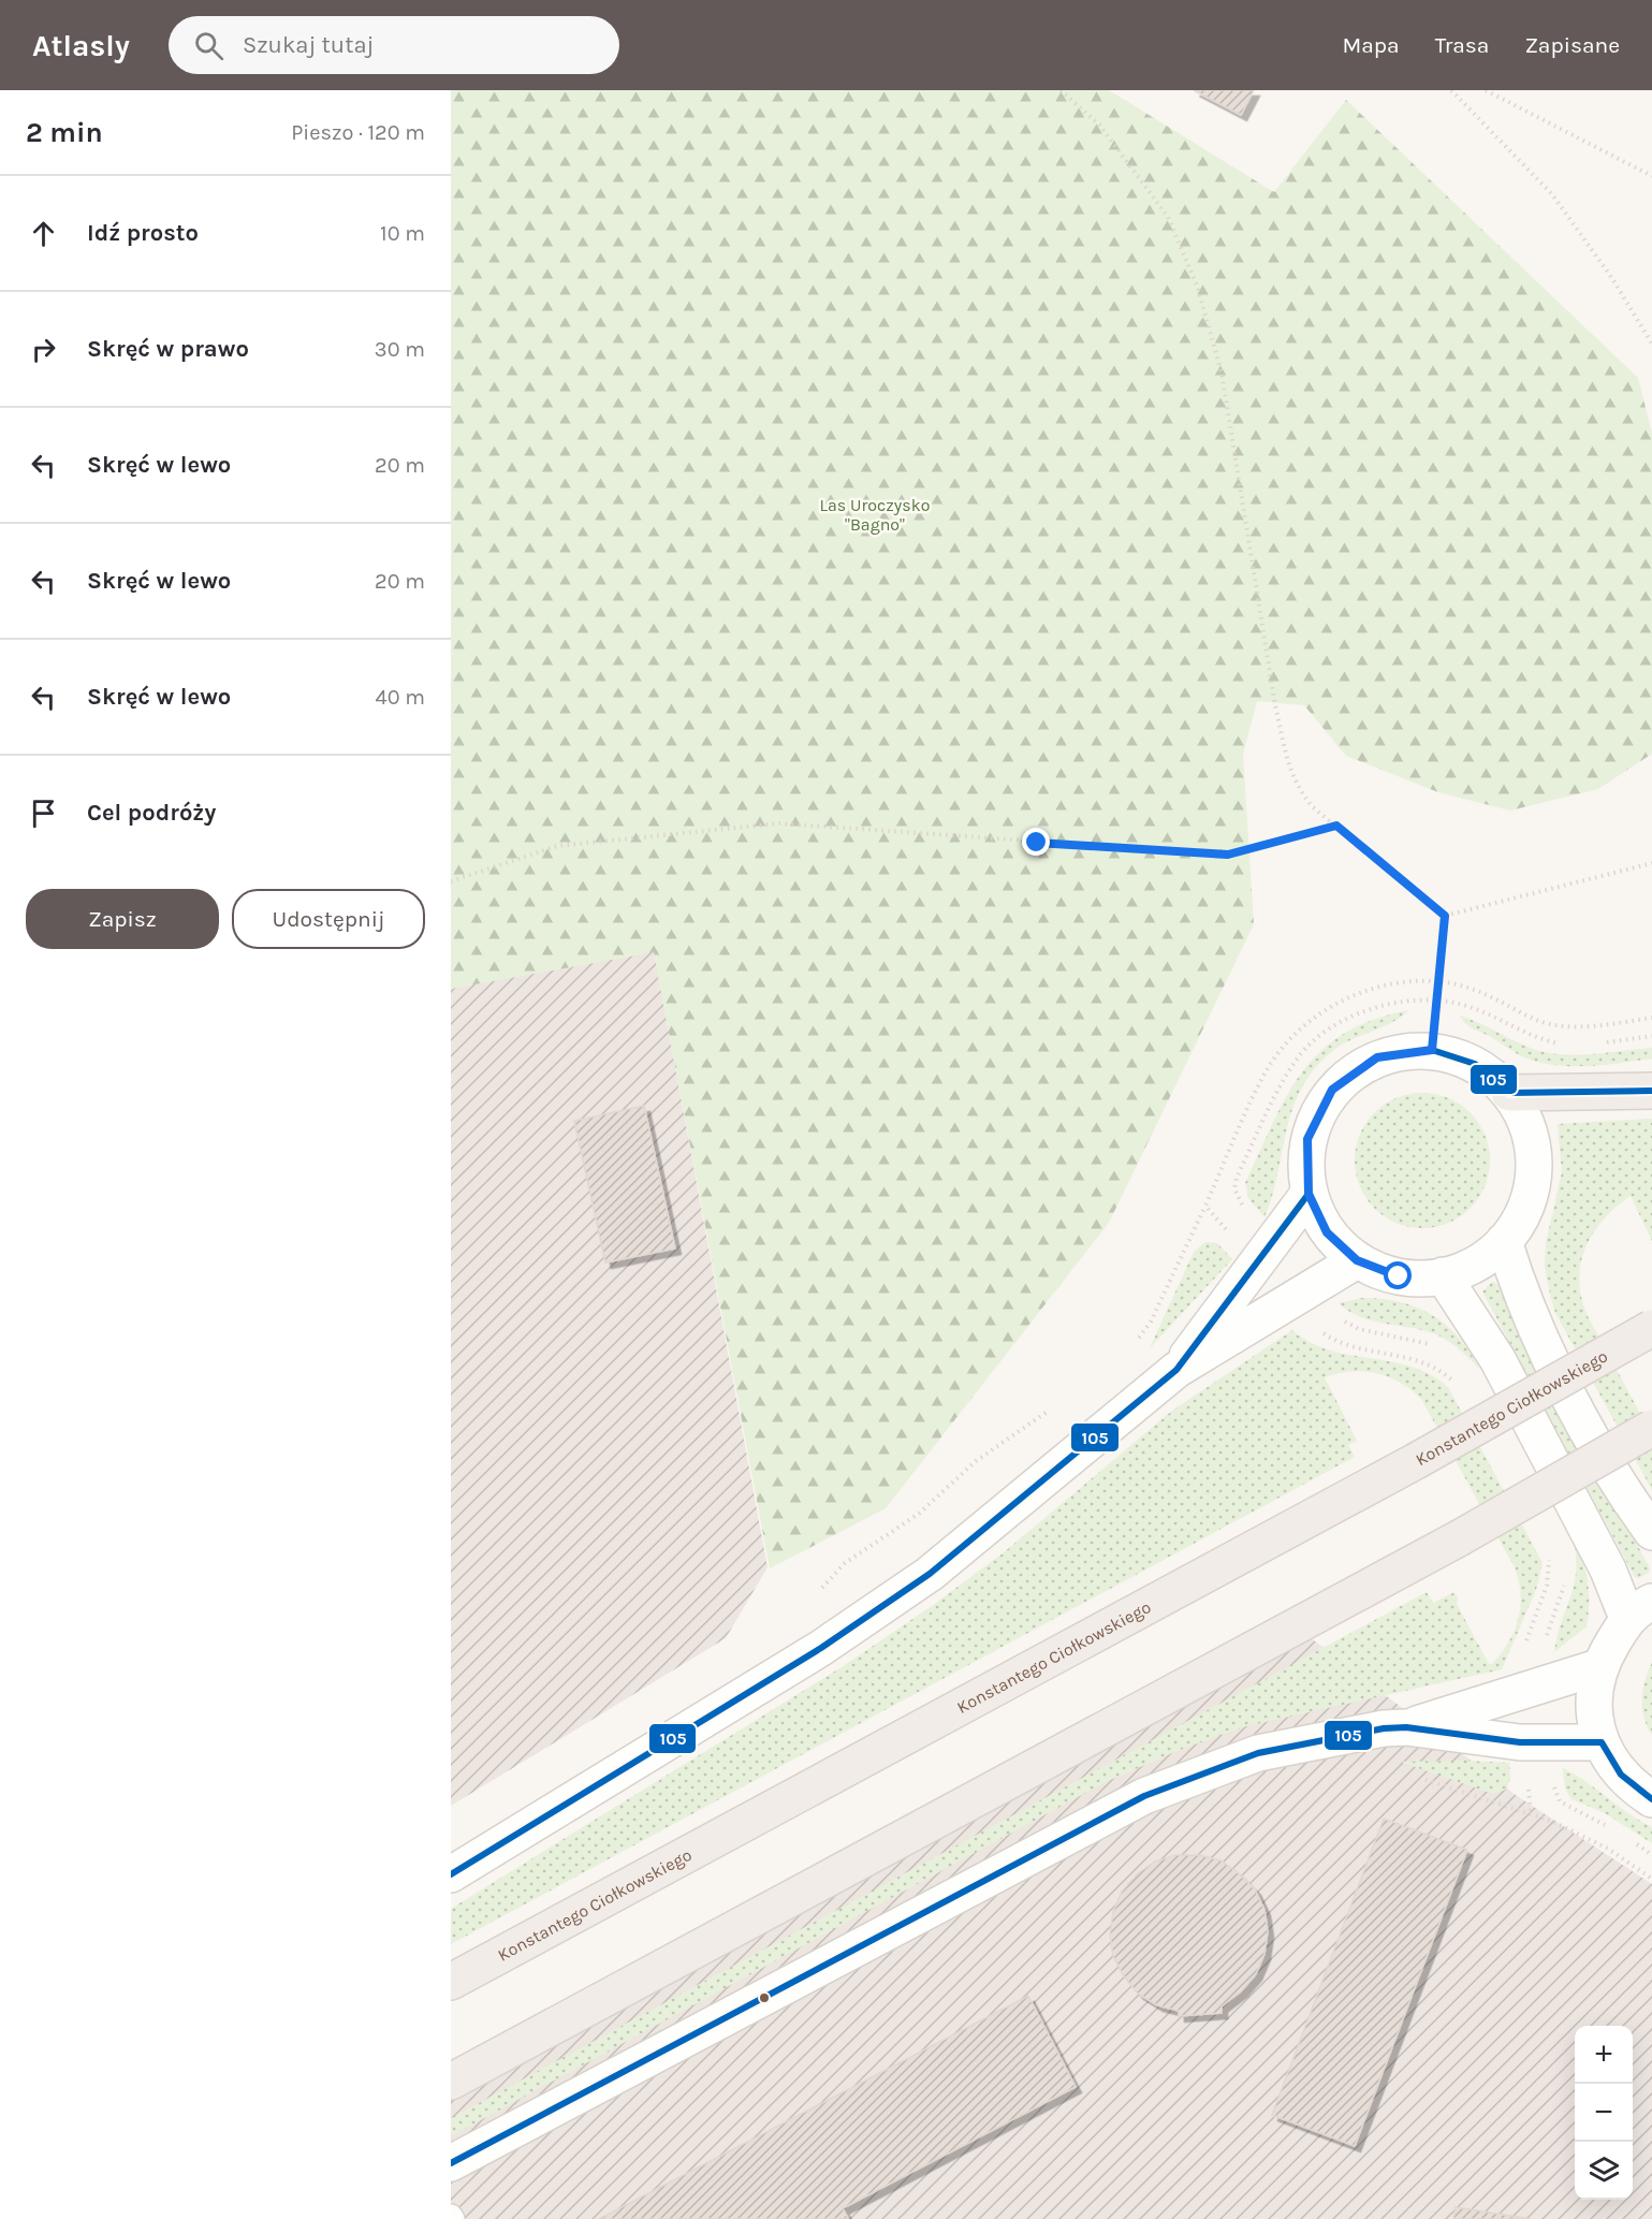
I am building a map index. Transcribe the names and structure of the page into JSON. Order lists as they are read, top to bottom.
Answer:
{
  "streets": {
    "highway": ["Konstantego Ciołkowskiego"]
  },
  "parks": ["Las Uroczysko \"Bagno\""],
  "lines": ["transit line 105"],
  "page": {
    "header": "Atlasly",
    "search": "Szukaj tutaj",
    "nav": ["Mapa", "Trasa", "Zapisane"],
    "heading": ["2 min", "Pieszo · 120 m"],
    "list": [
      ["Idź prosto", "10 m"],
      ["Skręć w prawo", "30 m"],
      ["Skręć w lewo", "20 m"],
      ["Skręć w lewo", "20 m"],
      ["Skręć w lewo", "40 m"],
      "Cel podróży"
    ],
    "buttons": ["Zapisz", "Udostępnij"],
    "map_buttons": ["+", "−"]
  }
}
